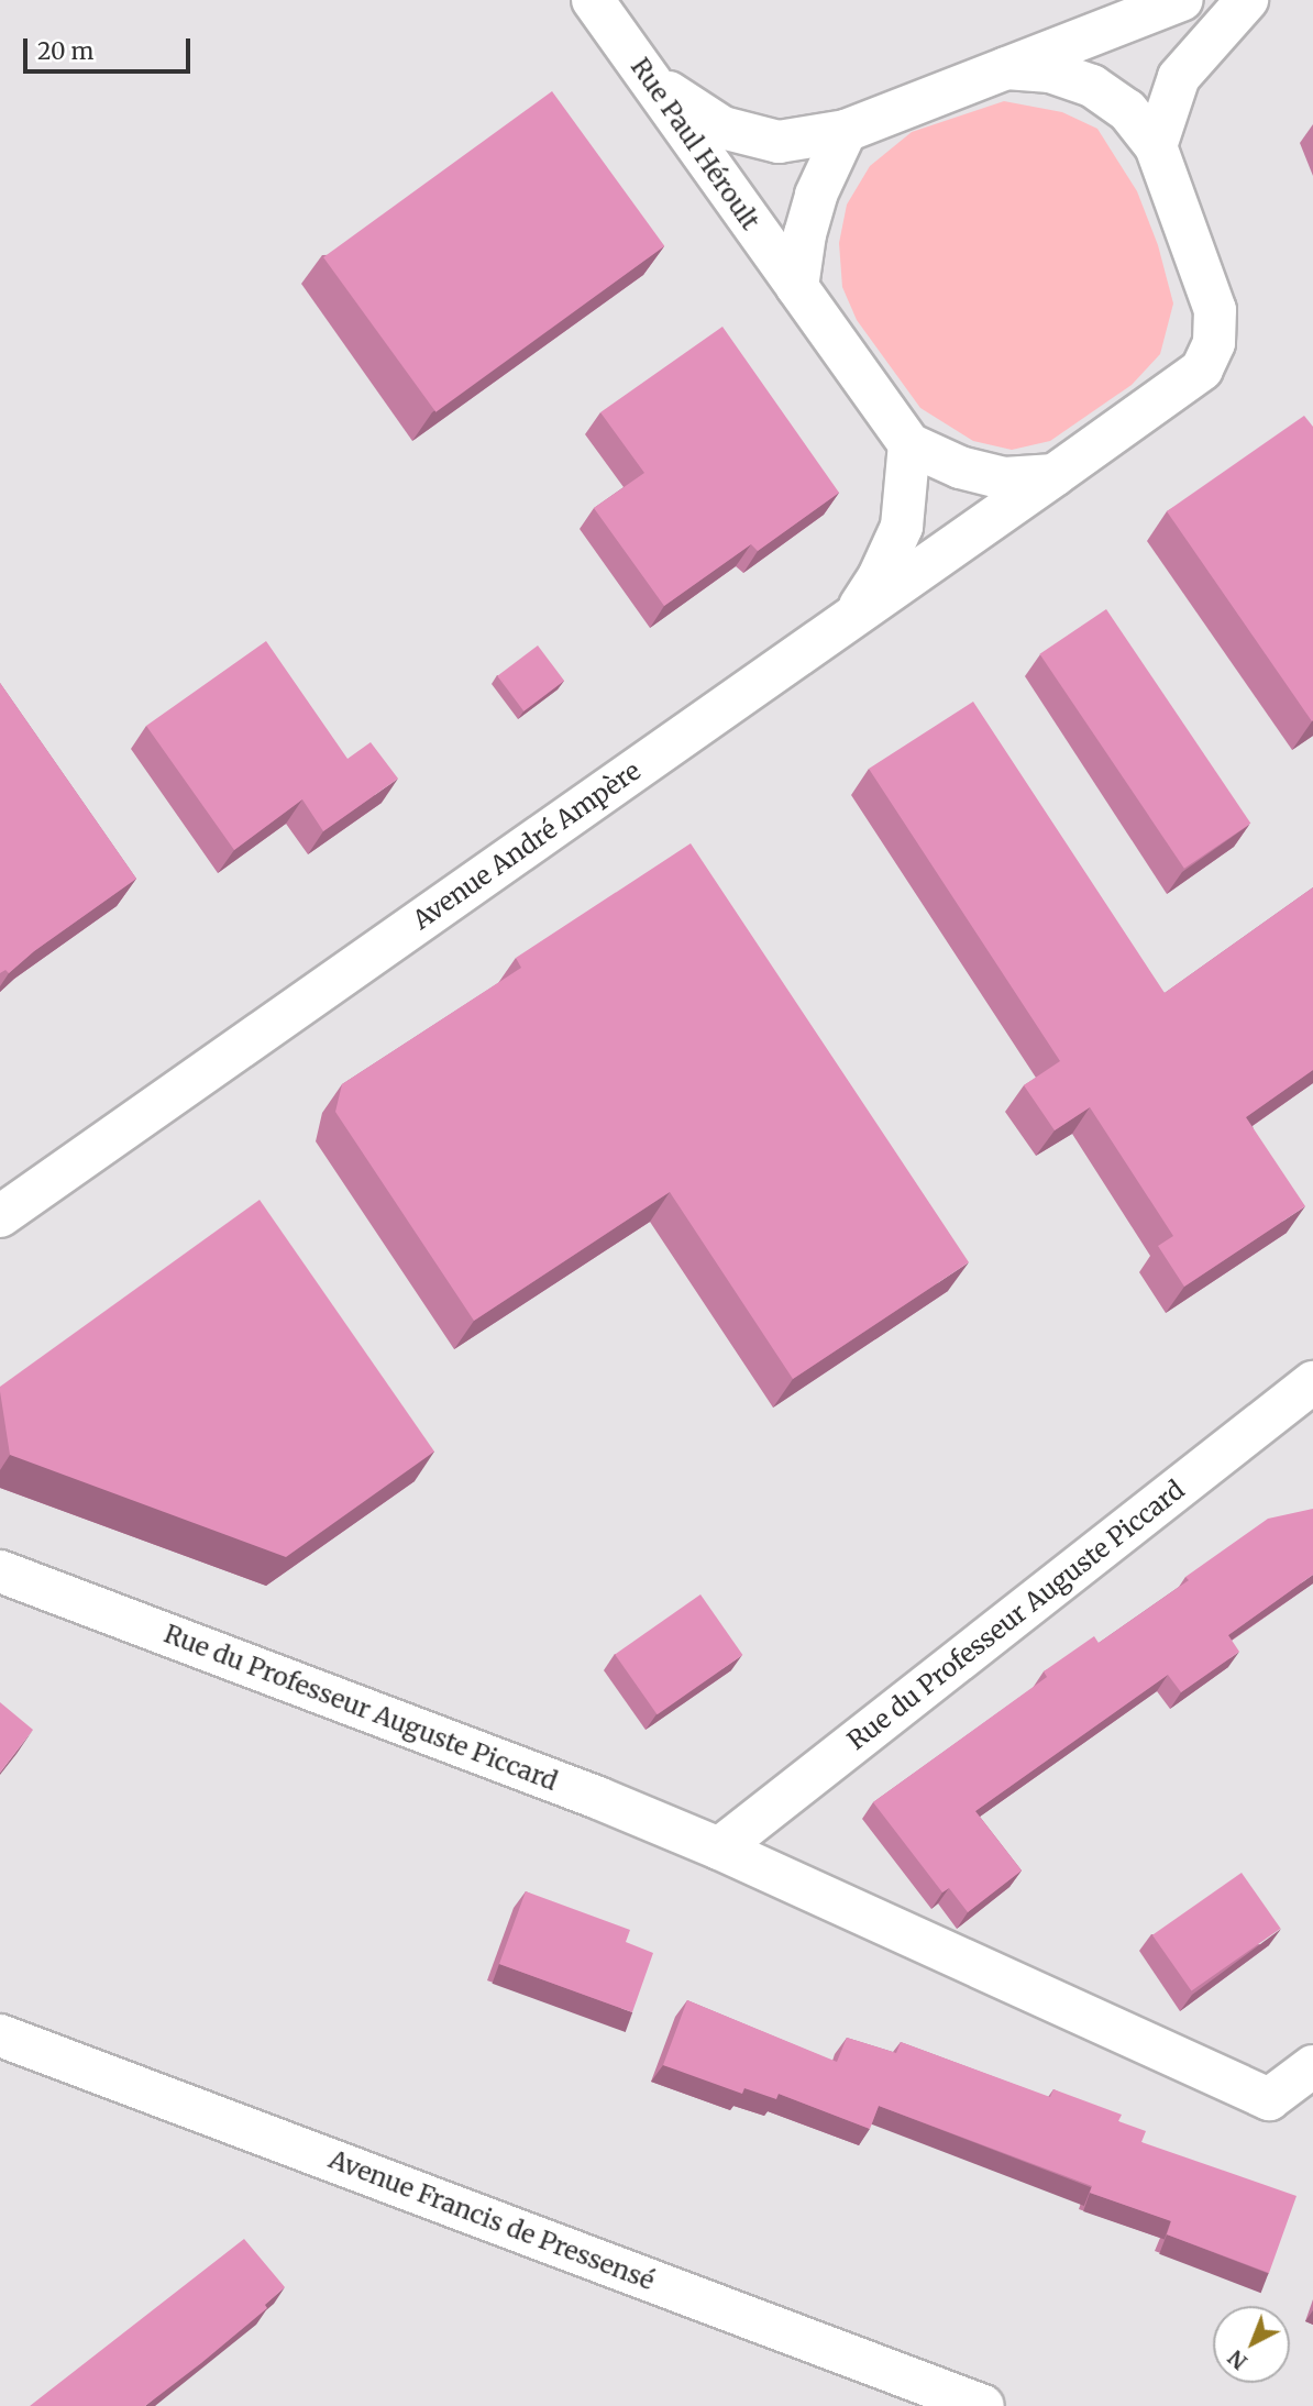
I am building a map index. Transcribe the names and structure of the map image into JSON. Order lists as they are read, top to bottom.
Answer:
{
  "streets": {
    "street": [
      "Rue Paul Héroult",
      "Avenue André Ampère",
      "Rue du Professeur Auguste Piccard",
      "Avenue Francis de Pressensé"
    ]
  },
  "scale_bar": "20 m",
  "north": "bottom left"
}
